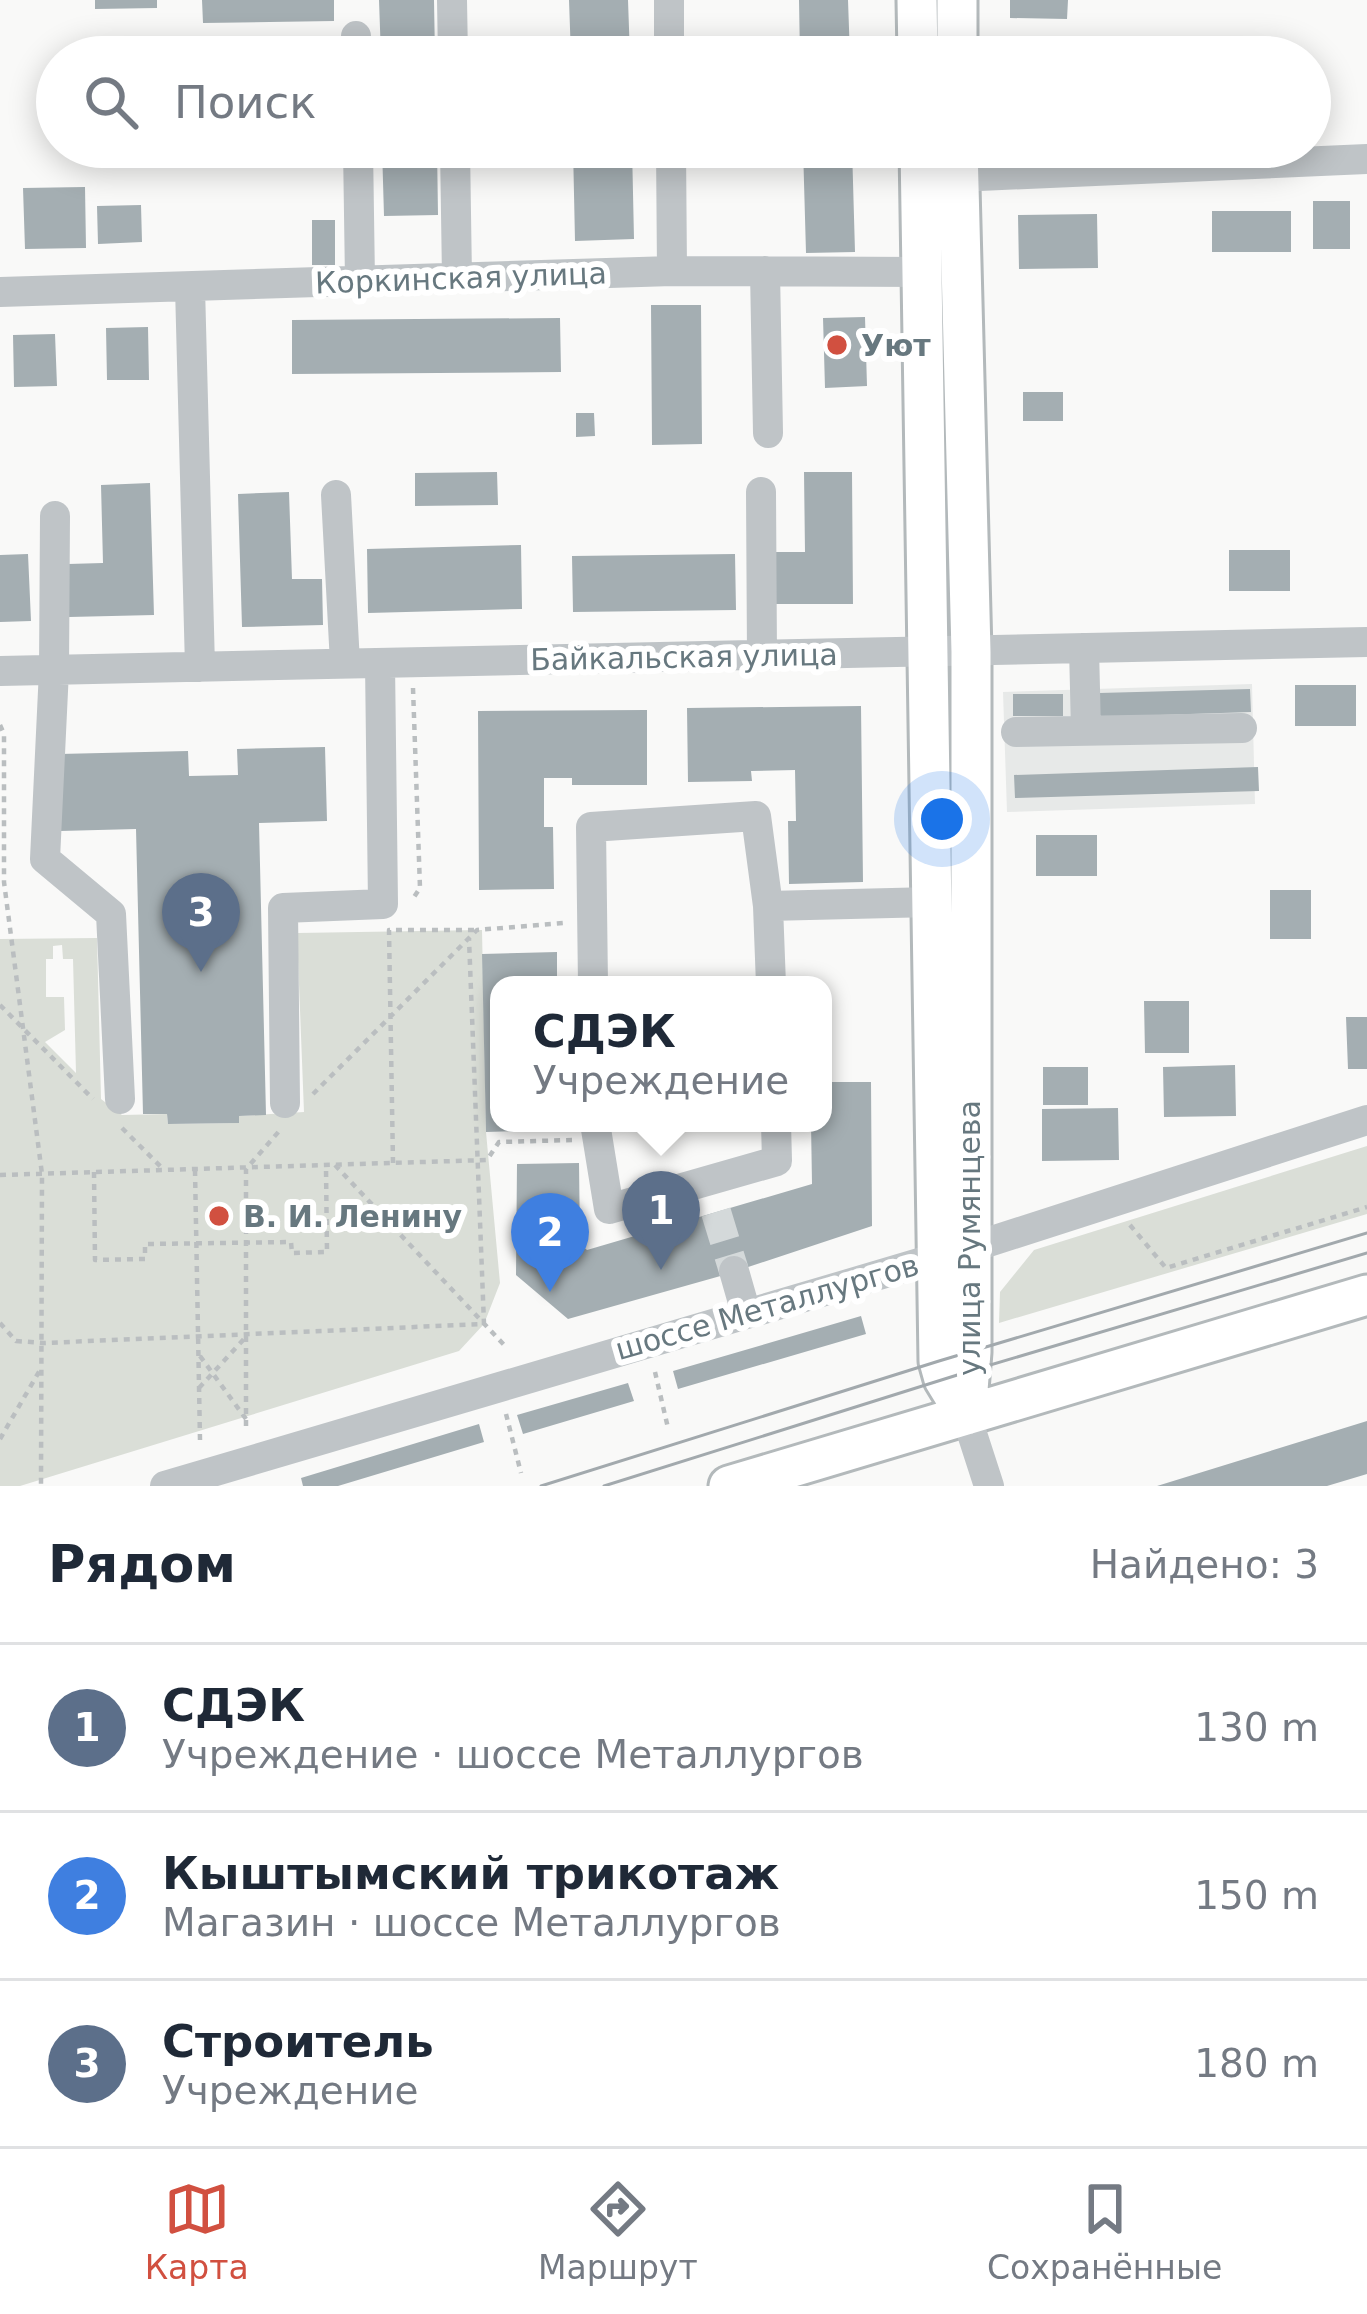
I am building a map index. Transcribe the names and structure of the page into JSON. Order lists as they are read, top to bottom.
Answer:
{
  "streets": {
    "main road": ["улица Румянцева"],
    "street": ["Коркинская улица", "Байкальская улица", "шоссе Металлургов"]
  },
  "crossings": [
    ["Коркинская улица", "улица Румянцева"],
    ["Байкальская улица", "улица Румянцева"],
    ["улица Румянцева", "шоссе Металлургов"]
  ],
  "places": ["Уют", "В. И. Ленину"],
  "page": {
    "search": "Поиск",
    "pins": ["3", "1", "2"],
    "popup": ["СДЭК", "Учреждение"],
    "heading": ["Рядом", "Найдено: 3"],
    "list": [
      {
        "mark": "1",
        "name": "СДЭК",
        "note": "Учреждение · шоссе Металлургов",
        "value": "130 m"
      },
      {
        "mark": "2",
        "name": "Кыштымский трикотаж",
        "note": "Магазин · шоссе Металлургов",
        "value": "150 m"
      },
      {
        "mark": "3",
        "name": "Строитель",
        "note": "Учреждение",
        "value": "180 m"
      }
    ],
    "nav": ["Карта", "Маршрут", "Сохранённые"]
  }
}
